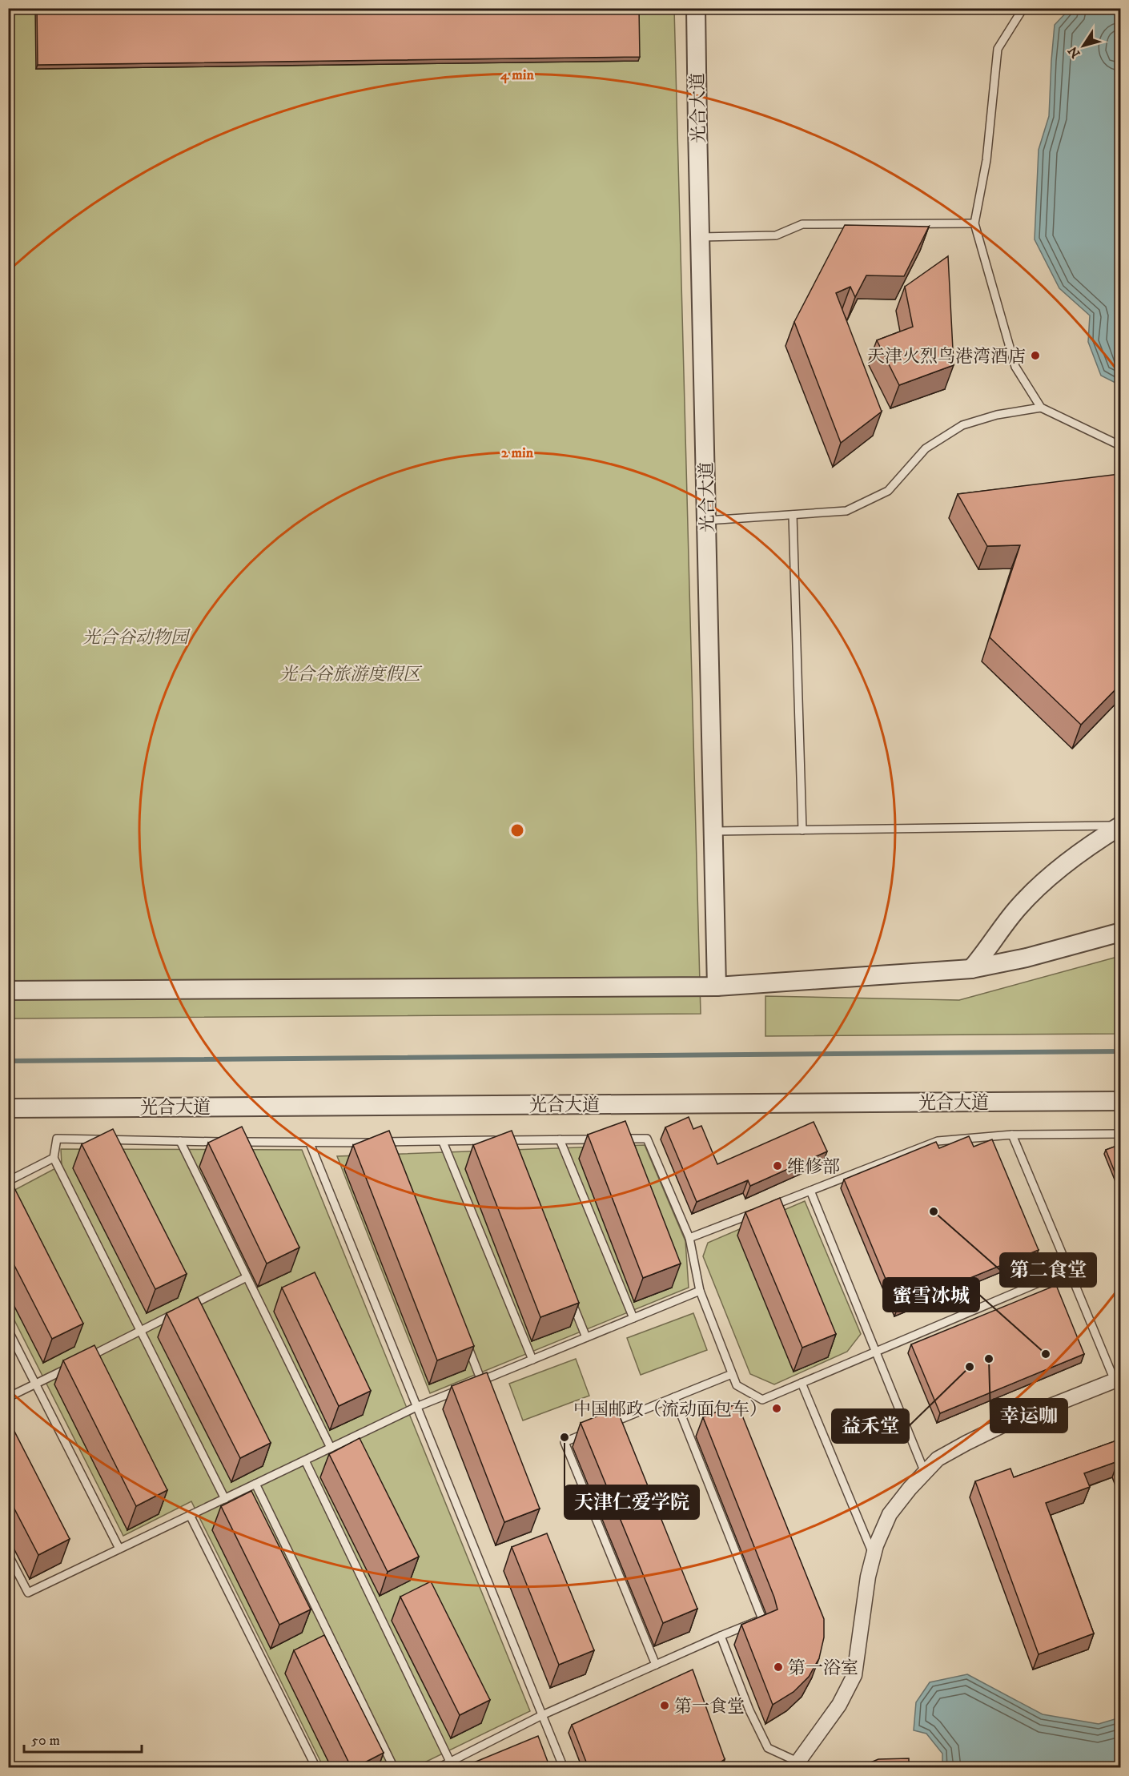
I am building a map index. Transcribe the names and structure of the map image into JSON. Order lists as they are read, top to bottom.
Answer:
{
  "streets": {
    "street": ["光合大道"]
  },
  "parks": ["光合谷动物园", "光合谷旅游度假区"],
  "places": [
    "天津火烈鸟港湾酒店",
    "维修部",
    "第二食堂",
    "蜜雪冰城",
    "幸运咖",
    "益禾堂",
    "中国邮政（流动面包车）",
    "天津仁爱学院",
    "第一浴室",
    "第一食堂"
  ],
  "scale_bar": "50 m",
  "north": "bottom left",
  "rings": ["4 min", "2 min"]
}
